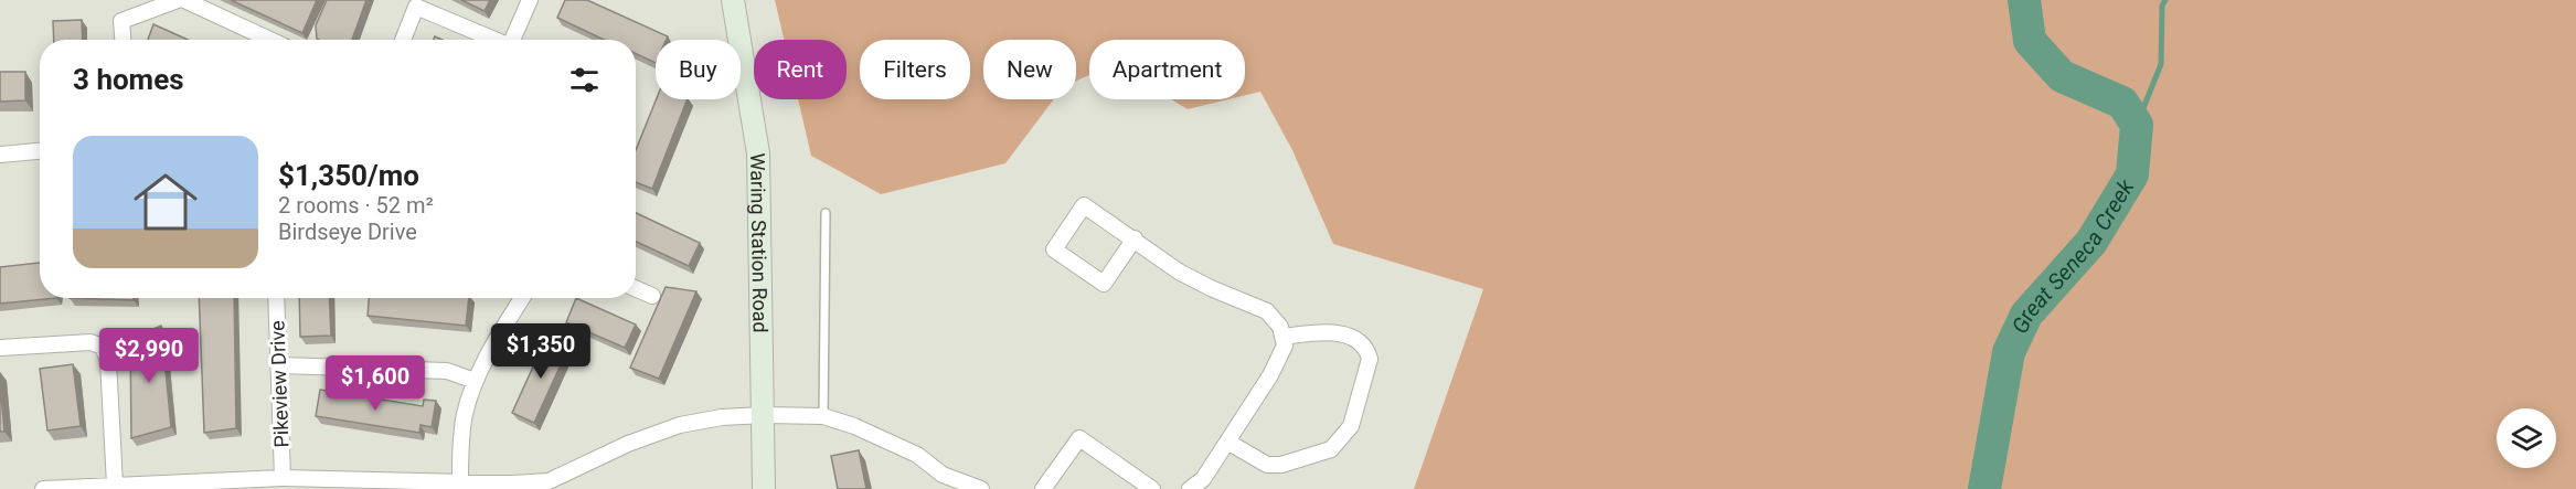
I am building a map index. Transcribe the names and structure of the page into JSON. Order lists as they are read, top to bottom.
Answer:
{
  "streets": {
    "street": ["Waring Station Road", "Pikeview Drive"]
  },
  "water": ["Great Seneca Creek"],
  "page": {
    "chip": [
      "Buy",
      "Rent",
      "Filters",
      "New",
      "Apartment"
    ],
    "heading": "3 homes",
    "list": [
      {
        "name": "$1,350/mo",
        "note": "2 rooms · 52 m² · Birdseye Drive"
      }
    ],
    "price": ["$1,350", "$2,990", "$1,600"]
  }
}
